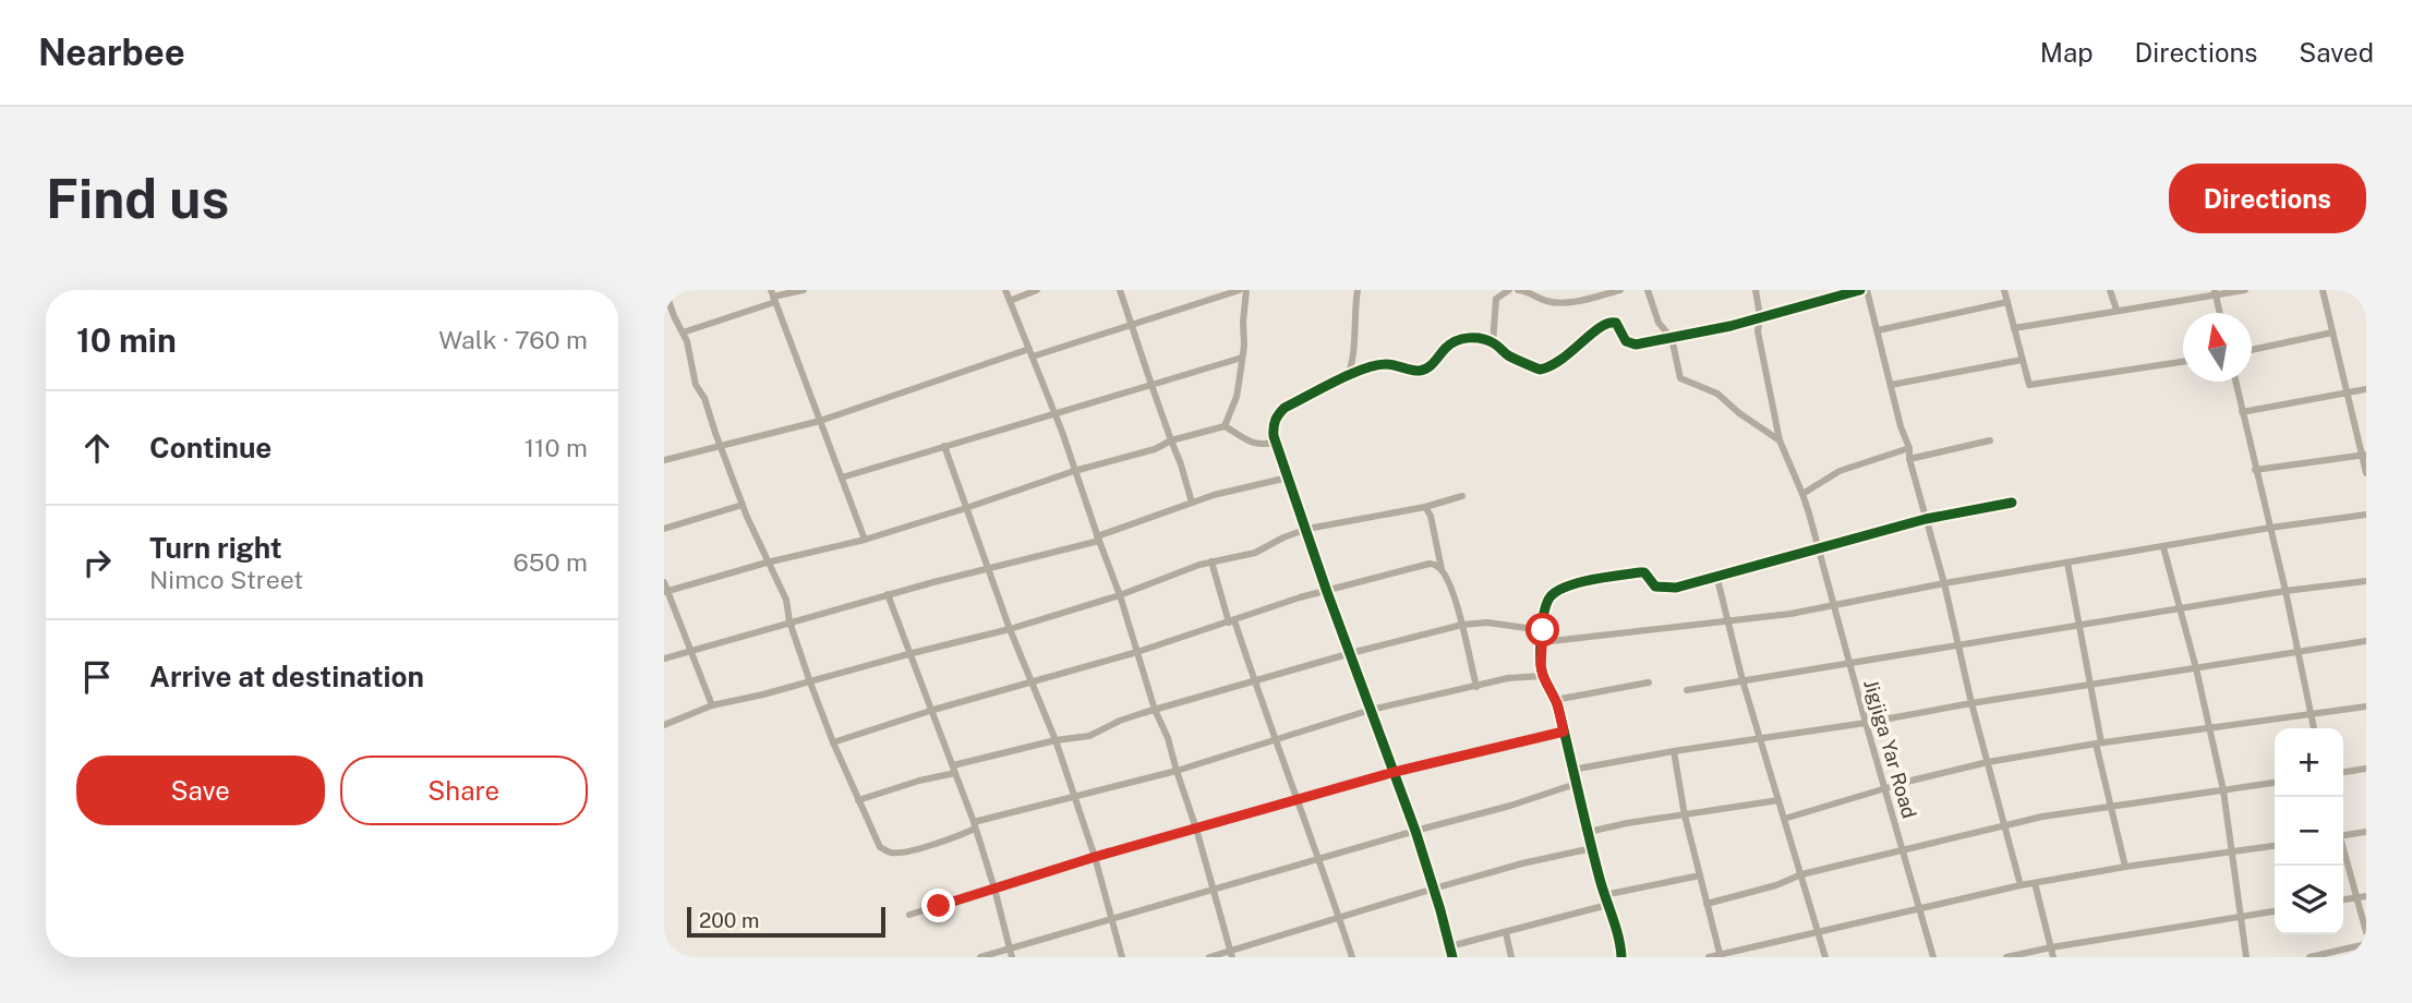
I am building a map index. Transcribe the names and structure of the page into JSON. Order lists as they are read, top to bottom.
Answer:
{
  "streets": {
    "street": ["Jigjiga Yar Road"]
  },
  "scale_bar": "200 m",
  "north": "top",
  "page": {
    "header": "Nearbee",
    "nav": ["Map", "Directions", "Saved"],
    "buttons": [
      "Directions",
      ["Save", "Share"]
    ],
    "title": "Find us",
    "heading": ["10 min", "Walk · 760 m"],
    "list": [
      ["Continue", "110 m"],
      ["Turn right", "Nimco Street", "650 m"],
      "Arrive at destination"
    ],
    "map_buttons": ["+", "−"],
    "scale": "200 m"
  }
}
